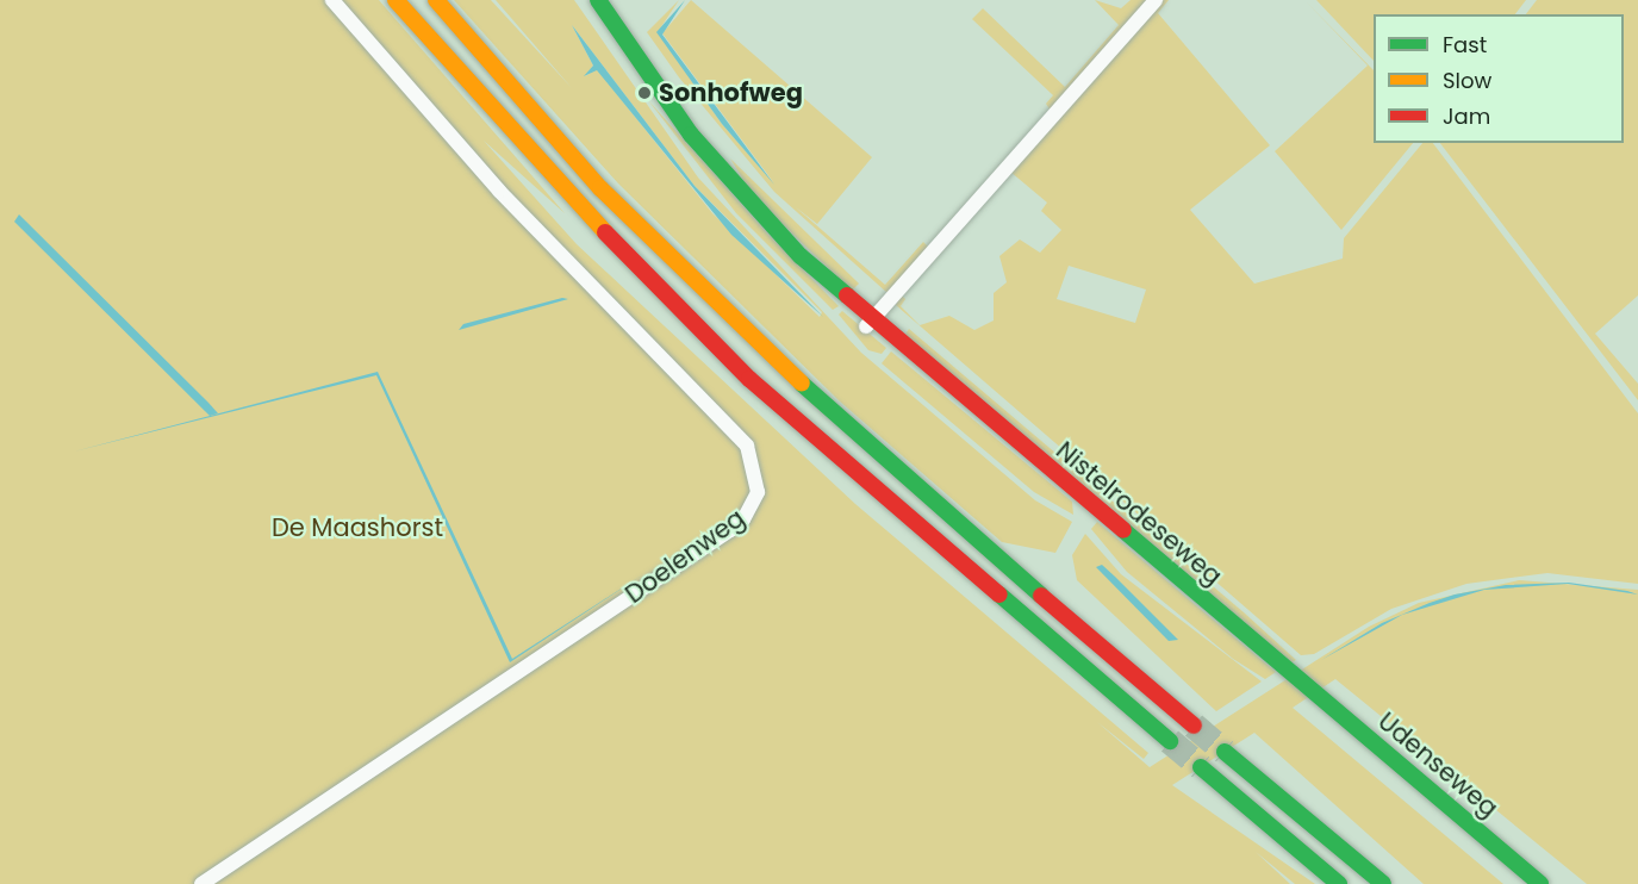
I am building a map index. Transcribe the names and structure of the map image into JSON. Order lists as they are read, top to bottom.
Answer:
{
  "streets": {
    "main road": ["Nistelrodeseweg", "Udenseweg"],
    "street": ["Doelenweg"]
  },
  "crossings": [
    ["Nistelrodeseweg", "Udenseweg"]
  ],
  "parks": ["De Maashorst"],
  "places": ["Sonhofweg"],
  "legend": ["Fast", "Slow", "Jam"]
}
